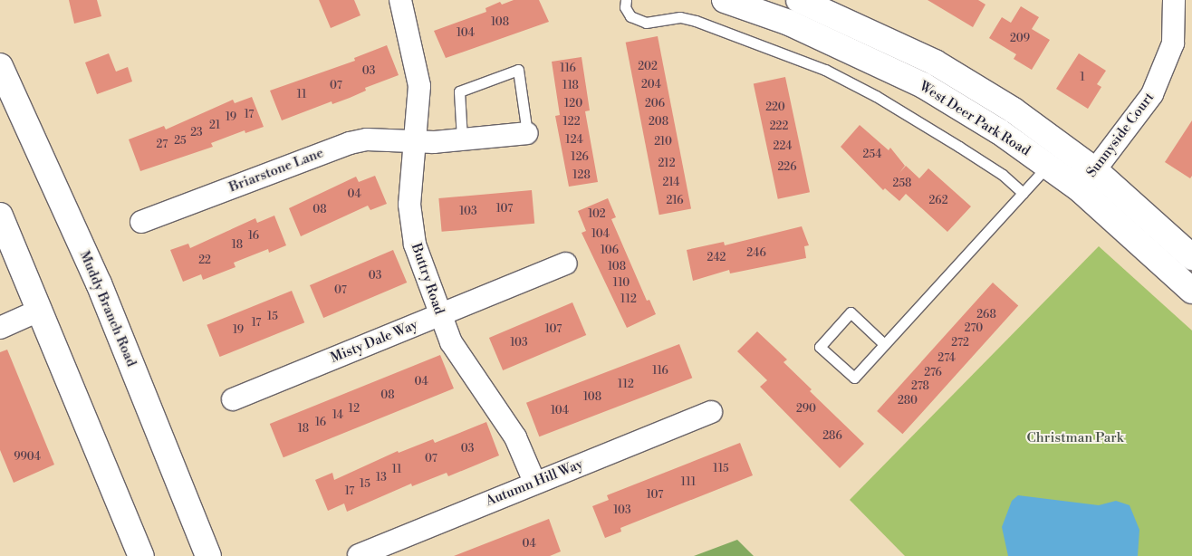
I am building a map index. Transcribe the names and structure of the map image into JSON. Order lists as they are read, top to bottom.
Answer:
{
  "streets": {
    "street": [
      "West Deer Park Road",
      "Sunnyside Court",
      "Briarstone Lane",
      "Buttry Road",
      "Muddy Branch Road",
      "Misty Dale Way",
      "Autumn Hill Way"
    ]
  },
  "crossings": [
    ["West Deer Park Road", "Sunnyside Court"],
    ["Briarstone Lane", "Buttry Road"],
    ["Buttry Road", "Misty Dale Way"],
    ["Buttry Road", "Autumn Hill Way"]
  ],
  "parks": ["Christman Park"],
  "house_numbers": [
    "108",
    "104",
    "209",
    "202",
    "116",
    "03",
    "1",
    "204",
    "07",
    "118",
    "11",
    "120",
    "206",
    "220",
    "17",
    "19",
    "122",
    "208",
    "21",
    "222",
    "23",
    "124",
    "25",
    "210",
    "27",
    "224",
    "254",
    "126",
    "212",
    "226",
    "128",
    "214",
    "258",
    "04",
    "216",
    "262",
    "107",
    "08",
    "103",
    "102",
    "104",
    "16",
    "18",
    "106",
    "246",
    "242",
    "22",
    "108",
    "03",
    "110",
    "07",
    "112",
    "268",
    "15",
    "17",
    "270",
    "107",
    "19",
    "103",
    "272",
    "274",
    "116",
    "276",
    "04",
    "112",
    "278",
    "08",
    "108",
    "280",
    "12",
    "290",
    "104",
    "14",
    "16",
    "18",
    "286",
    "03",
    "9904",
    "07",
    "115",
    "11",
    "13",
    "111",
    "15",
    "17",
    "107",
    "103",
    "04"
  ]
}
